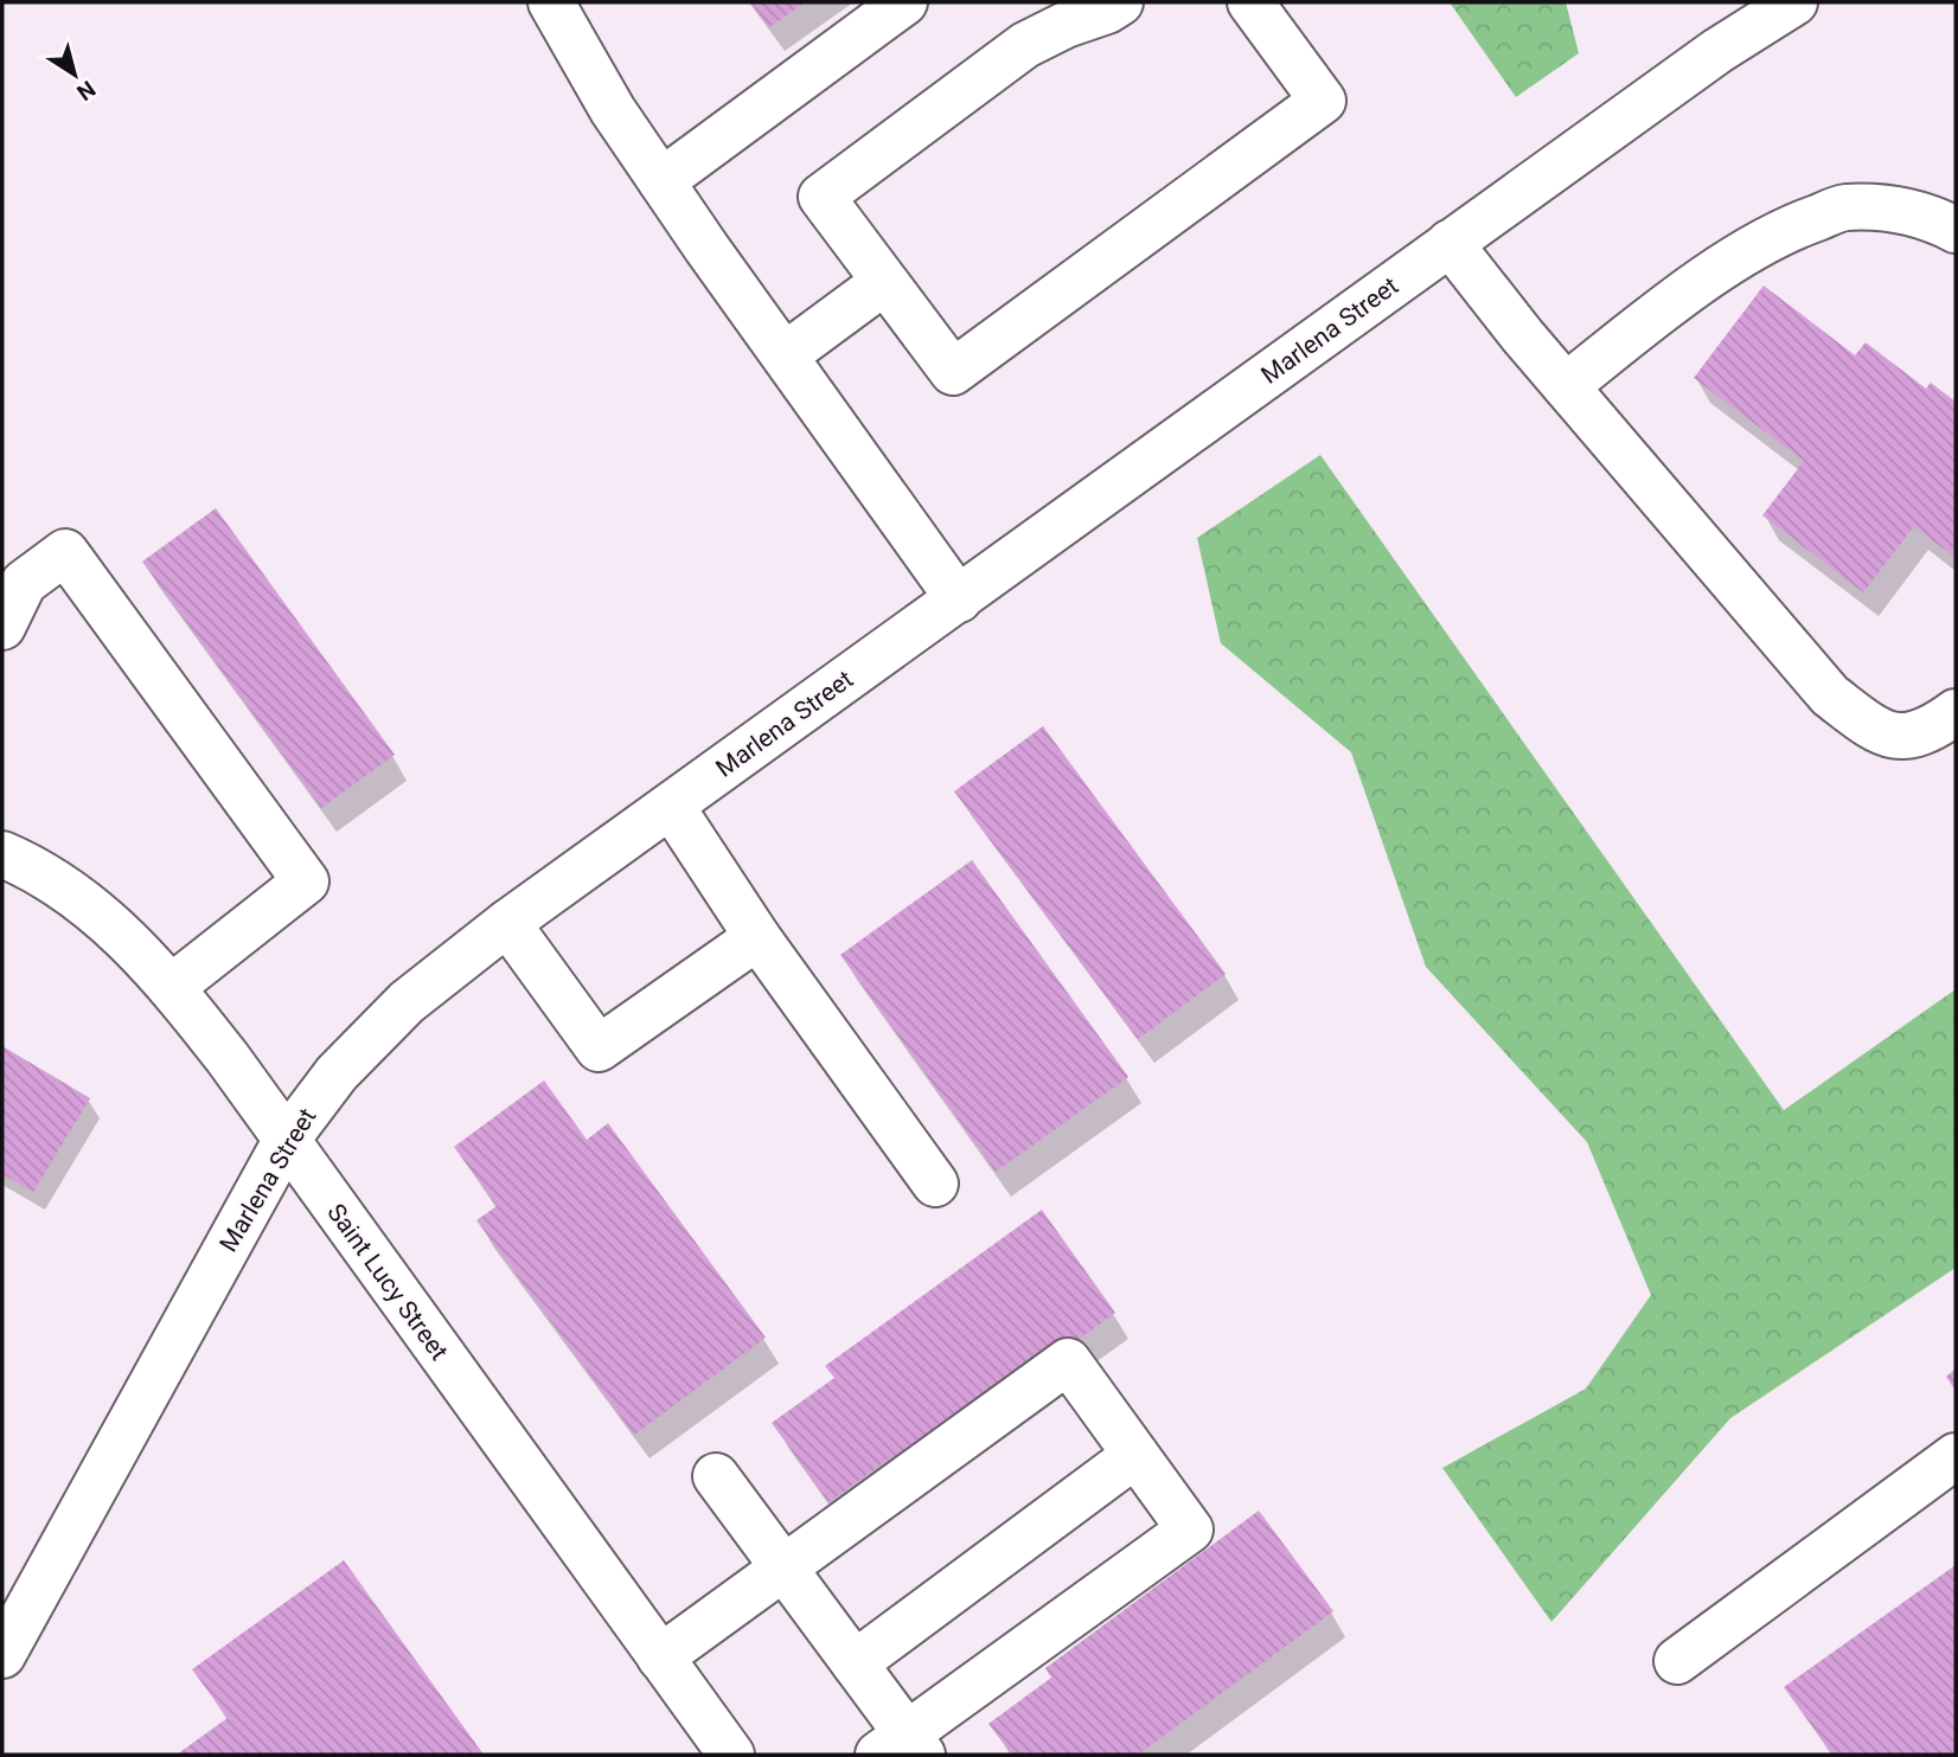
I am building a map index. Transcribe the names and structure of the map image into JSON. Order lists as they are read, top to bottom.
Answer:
{
  "streets": {
    "street": ["Marlena Street", "Saint Lucy Street"]
  },
  "crossings": [
    ["Marlena Street", "Saint Lucy Street"]
  ],
  "north": "bottom right"
}
